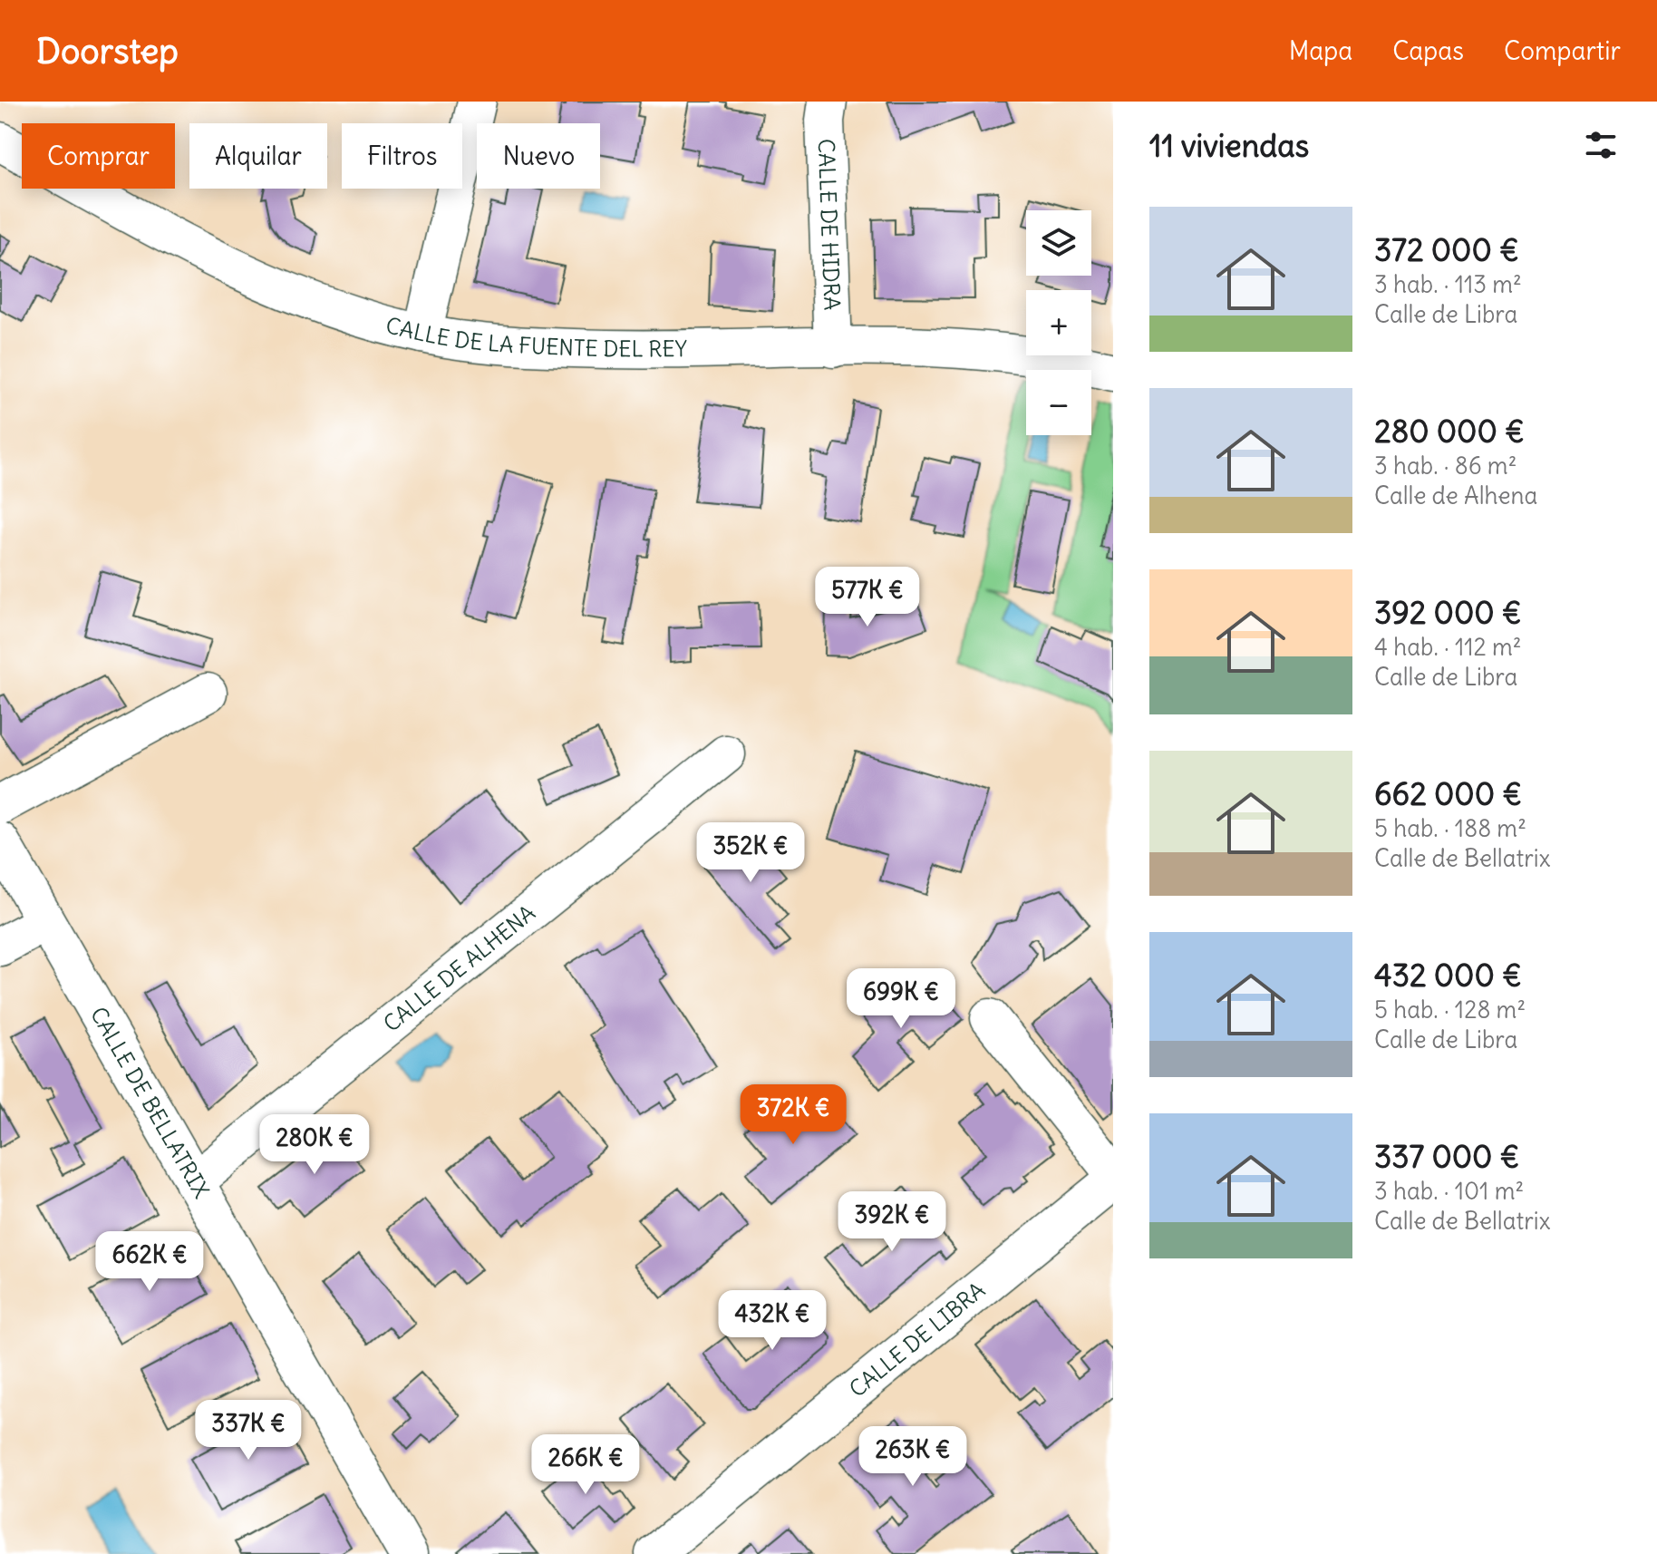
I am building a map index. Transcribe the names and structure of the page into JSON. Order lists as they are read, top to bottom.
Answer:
{
  "streets": {
    "street": [
      "CALLE DE HIDRA",
      "CALLE DE LA FUENTE DEL REY",
      "CALLE DE ALHENA",
      "CALLE DE BELLATRIX",
      "CALLE DE LIBRA"
    ]
  },
  "crossings": [
    ["CALLE DE HIDRA", "CALLE DE LA FUENTE DEL REY"],
    ["CALLE DE ALHENA", "CALLE DE BELLATRIX"]
  ],
  "page": {
    "header": "Doorstep",
    "nav": ["Mapa", "Capas", "Compartir"],
    "heading": "11 viviendas",
    "chip": [
      "Comprar",
      "Alquilar",
      "Filtros",
      "Nuevo"
    ],
    "list": [
      {
        "name": "372 000 €",
        "note": "3 hab. · 113 m² · Calle de Libra"
      },
      {
        "name": "280 000 €",
        "note": "3 hab. · 86 m² · Calle de Alhena"
      },
      {
        "name": "392 000 €",
        "note": "4 hab. · 112 m² · Calle de Libra"
      },
      {
        "name": "662 000 €",
        "note": "5 hab. · 188 m² · Calle de Bellatrix"
      },
      {
        "name": "432 000 €",
        "note": "5 hab. · 128 m² · Calle de Libra"
      },
      {
        "name": "337 000 €",
        "note": "3 hab. · 101 m² · Calle de Bellatrix"
      }
    ],
    "map_buttons": ["+", "−"],
    "price": [
      "577K €",
      "352K €",
      "699K €",
      "372K €",
      "280K €",
      "392K €",
      "662K €",
      "432K €",
      "337K €",
      "263K €",
      "266K €"
    ]
  }
}
